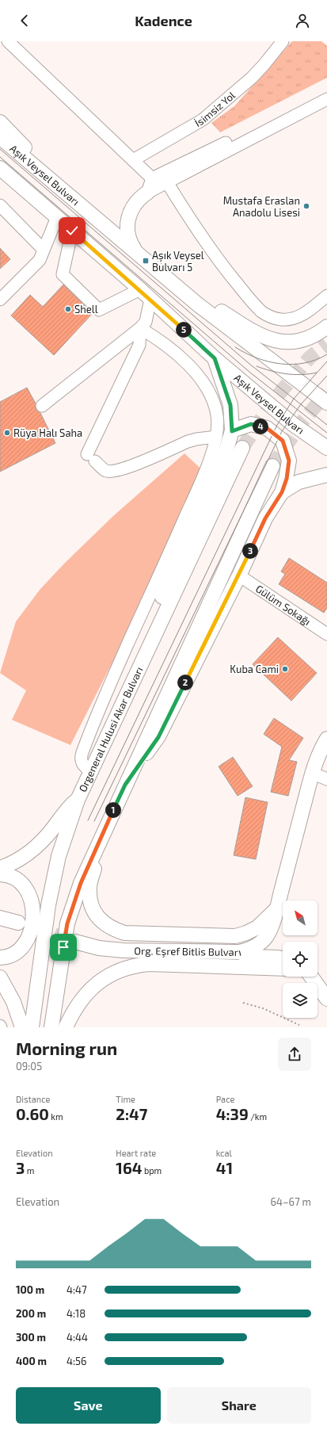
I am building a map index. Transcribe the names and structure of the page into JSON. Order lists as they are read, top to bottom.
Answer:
{
  "streets": {
    "main road": ["Aşık Veysel Bulvarı", "Orgeneral Hulusi Akar Bulvarı", "Org. Eşref Bitlis Bulvarı"],
    "street": ["İsimsiz Yol", "Gülüm Sokağı"]
  },
  "places": {
    "other": [
      "Mustafa Eraslan Anadolu Lisesi",
      "Shell",
      "Rüya Halı Saha",
      "Kuba Cami"
    ],
    "transit": ["Aşık Veysel Bulvarı 5"]
  },
  "north": "top left",
  "page": {
    "header": "Kadence",
    "pins": [
      "5",
      "4",
      "3",
      "2",
      "1"
    ],
    "heading": ["Morning run", "09:05"],
    "stats": [
      ["Distance", "0.60 km"],
      ["Time", "2:47"],
      ["Pace", "4:39 /km"],
      ["Elevation", "3 m"],
      ["Heart rate", "164 bpm"],
      ["kcal", "41"]
    ],
    "chart": ["Elevation", "64–67 m"],
    "list": [
      {
        "name": "100 m",
        "note": "4:47"
      },
      {
        "name": "200 m",
        "note": "4:18"
      },
      {
        "name": "300 m",
        "note": "4:44"
      },
      {
        "name": "400 m",
        "note": "4:56"
      }
    ],
    "buttons": ["Save", "Share"]
  }
}
